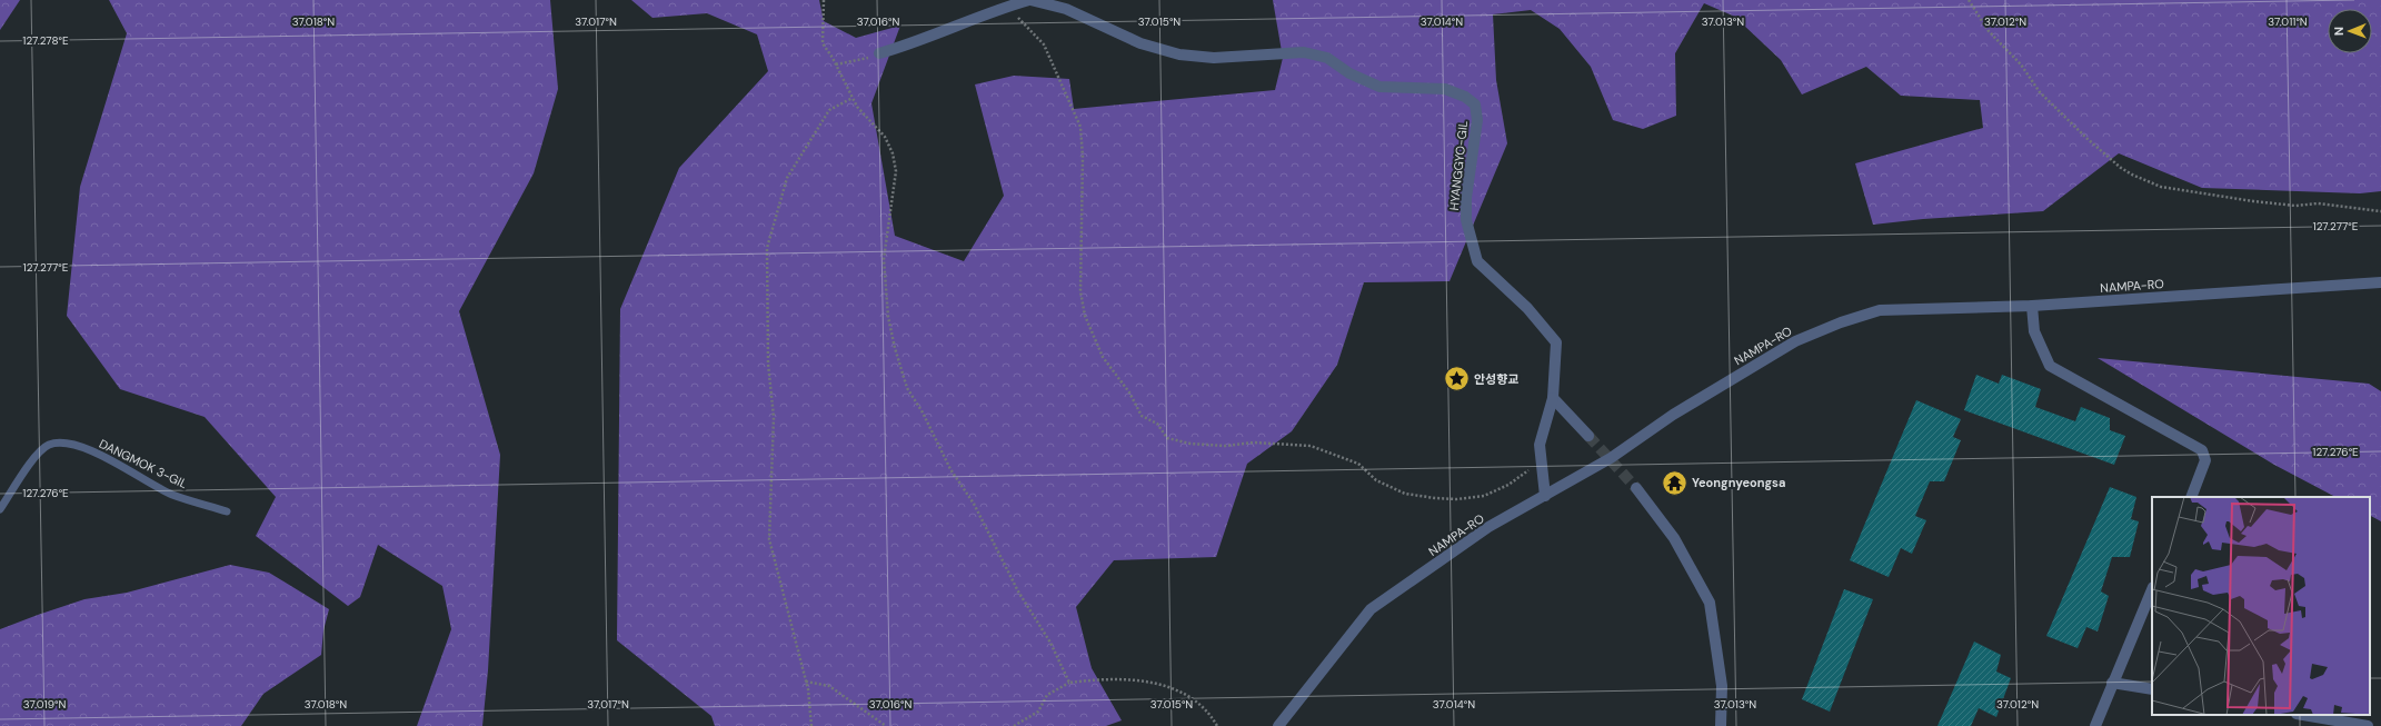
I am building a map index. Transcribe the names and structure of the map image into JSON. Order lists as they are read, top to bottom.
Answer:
{
  "streets": {
    "street": ["HYANGGYO-GIL", "NAMPA-RO"],
    "lane": ["DANGMOK 3-GIL"]
  },
  "crossings": [
    ["HYANGGYO-GIL", "NAMPA-RO"]
  ],
  "places": {
    "place": ["안성향교"],
    "temple": ["Yeongnyeongsa"]
  },
  "north": "left",
  "coordinates": [
    "37.018°N",
    "37.017°N",
    "37.016°N",
    "37.015°N",
    "37.014°N",
    "37.013°N",
    "37.012°N",
    "37.011°N",
    "127.278°E",
    "127.277°E",
    "127.276°E",
    "37.019°N"
  ]
}
